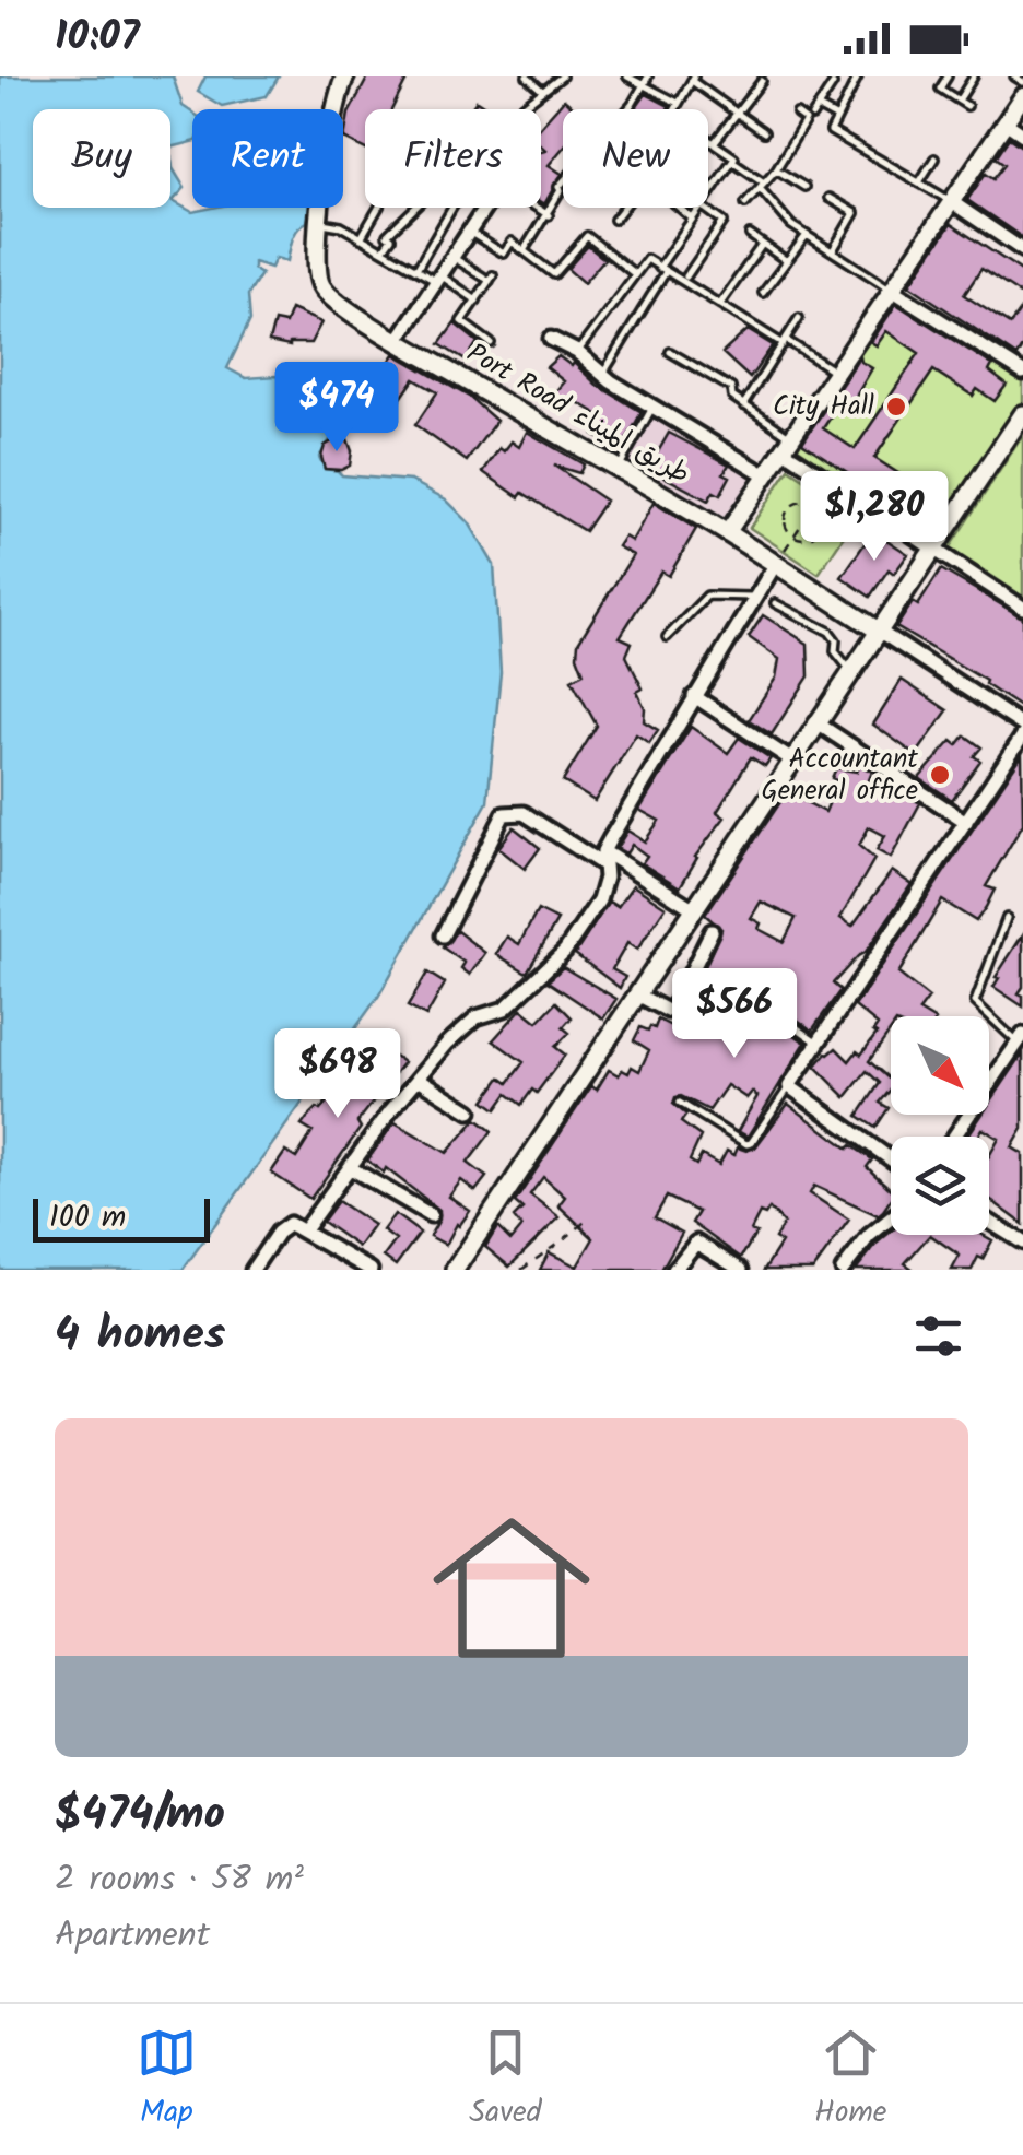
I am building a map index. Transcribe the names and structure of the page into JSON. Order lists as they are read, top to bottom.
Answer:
{
  "streets": {
    "main road": ["Port Road طريق الميناء"]
  },
  "places": ["City Hall", "Accountant General office"],
  "scale_bar": "100 m",
  "north": "bottom right",
  "page": {
    "status": "10:07",
    "chip": [
      "Buy",
      "Rent",
      "Filters",
      "New"
    ],
    "price": [
      "$474",
      "$1,280",
      "$566",
      "$698"
    ],
    "scale": "100 m",
    "heading": "4 homes",
    "list": [
      {
        "name": "$474/mo",
        "note": "2 rooms · 58 m² · Apartment"
      }
    ],
    "tabs": ["Map", "Saved", "Home"]
  }
}
